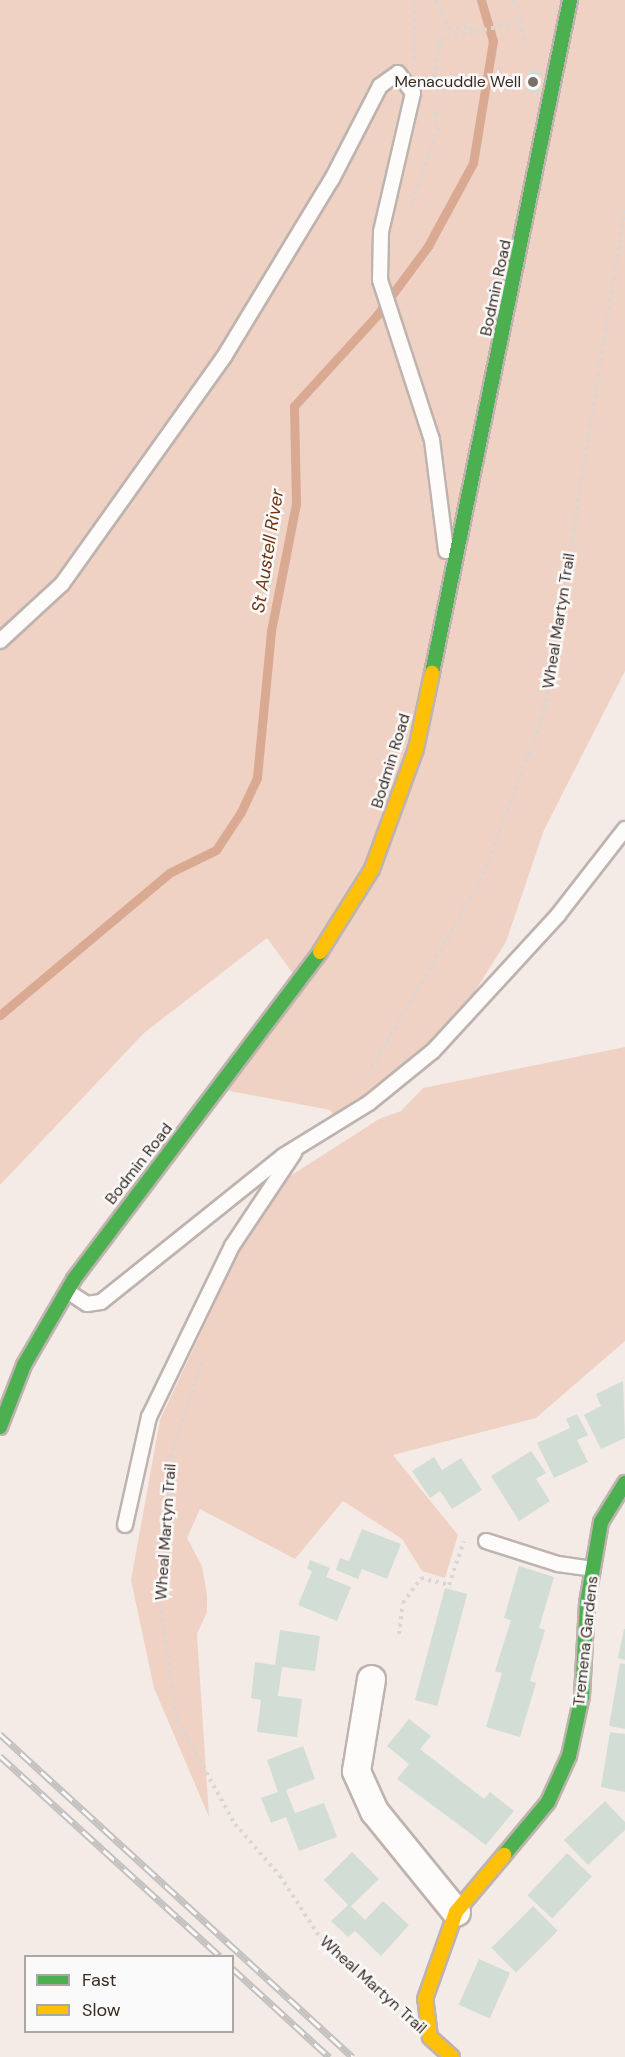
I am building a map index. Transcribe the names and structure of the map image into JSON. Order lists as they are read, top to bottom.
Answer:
{
  "streets": {
    "main road": ["Bodmin Road", "Tremena Gardens"],
    "path": ["Wheal Martyn Trail"]
  },
  "crossings": [
    ["Wheal Martyn Trail", "Tremena Gardens"]
  ],
  "water": ["St Austell River"],
  "places": ["Menacuddle Well"],
  "legend": ["Fast", "Slow"]
}
